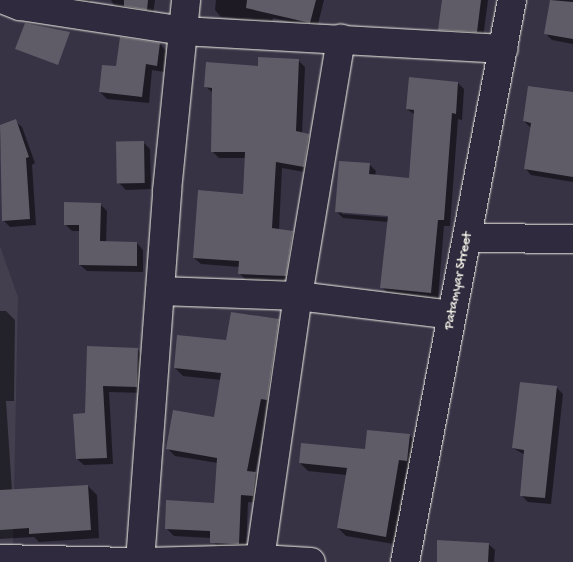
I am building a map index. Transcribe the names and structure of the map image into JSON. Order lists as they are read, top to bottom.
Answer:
{
  "streets": {
    "street": ["Patamyar Street"]
  }
}
